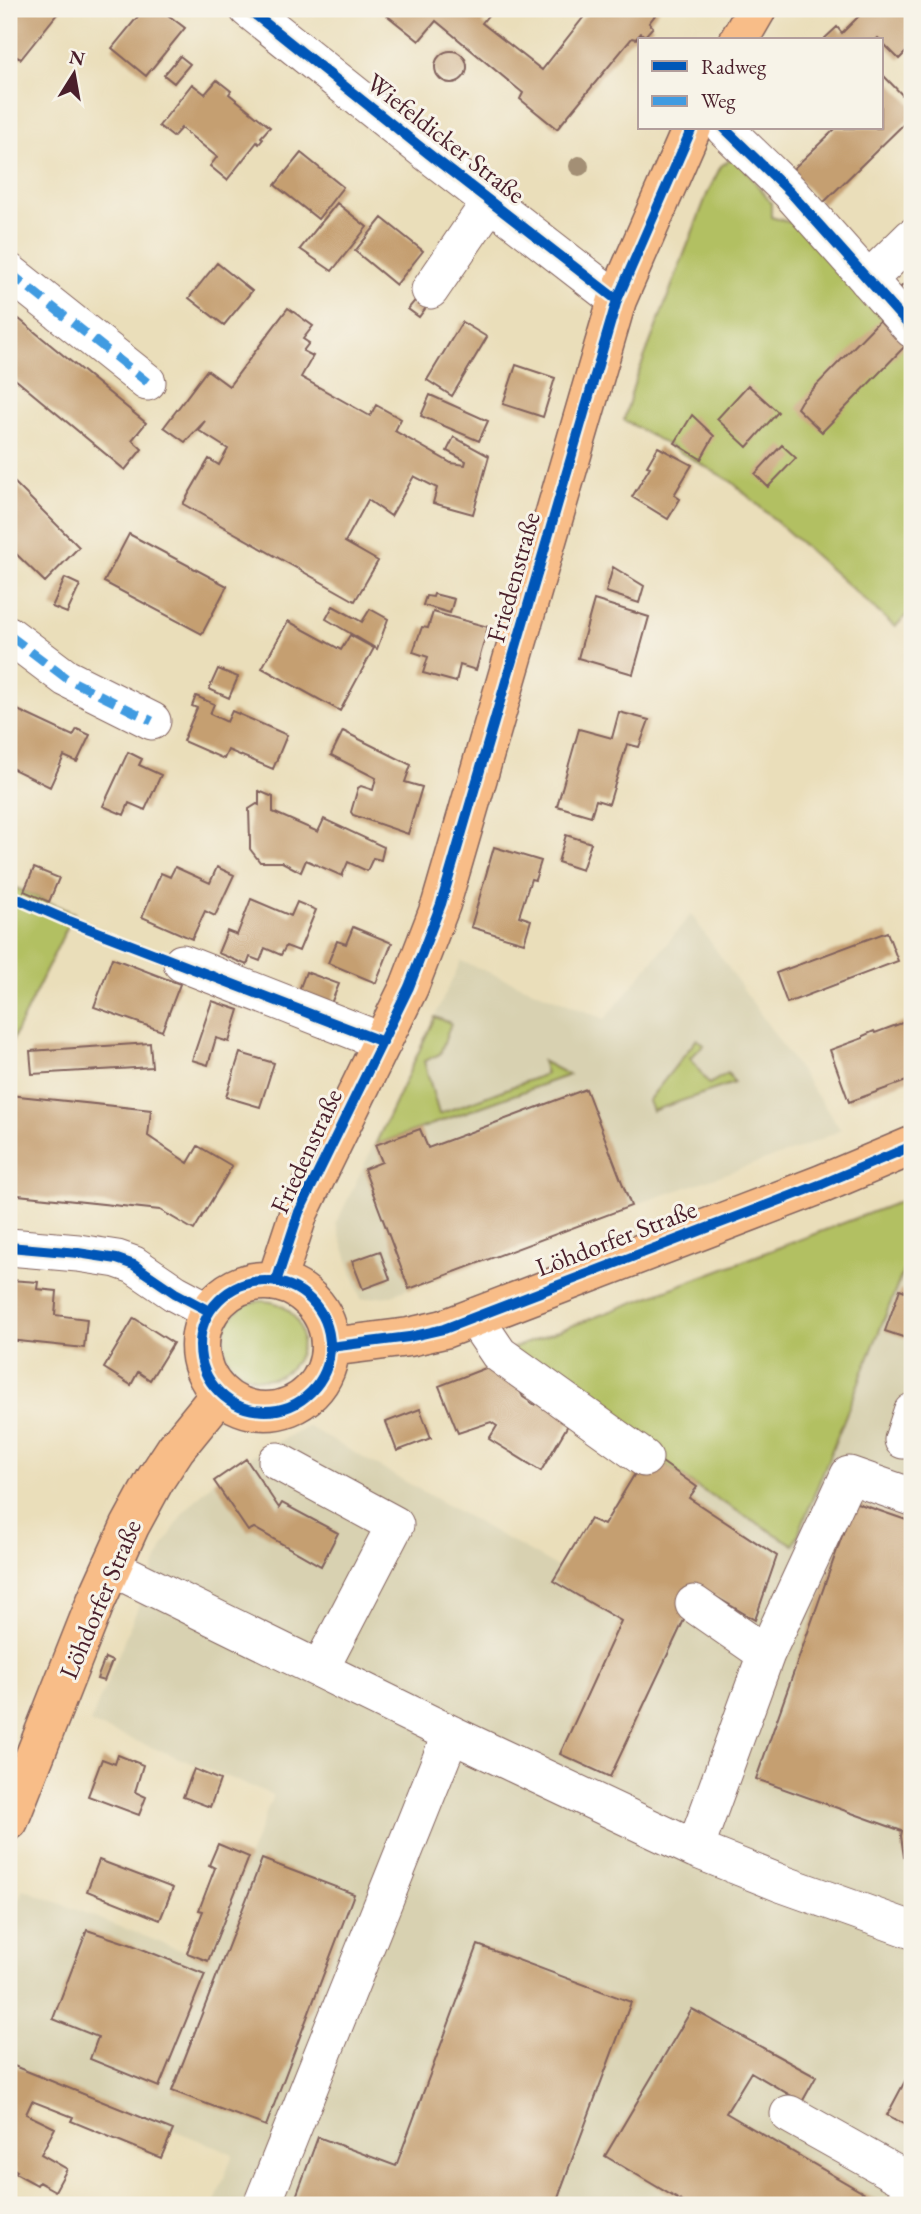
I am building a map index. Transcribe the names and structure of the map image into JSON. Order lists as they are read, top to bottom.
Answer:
{
  "streets": {
    "main road": ["Friedenstraße", "Löhdorfer Straße"],
    "street": ["Wiefeldicker Straße"]
  },
  "crossings": [
    ["Wiefeldicker Straße", "Friedenstraße"],
    ["Friedenstraße", "Löhdorfer Straße"]
  ],
  "legend": ["Radweg", "Weg"],
  "north": "top"
}
